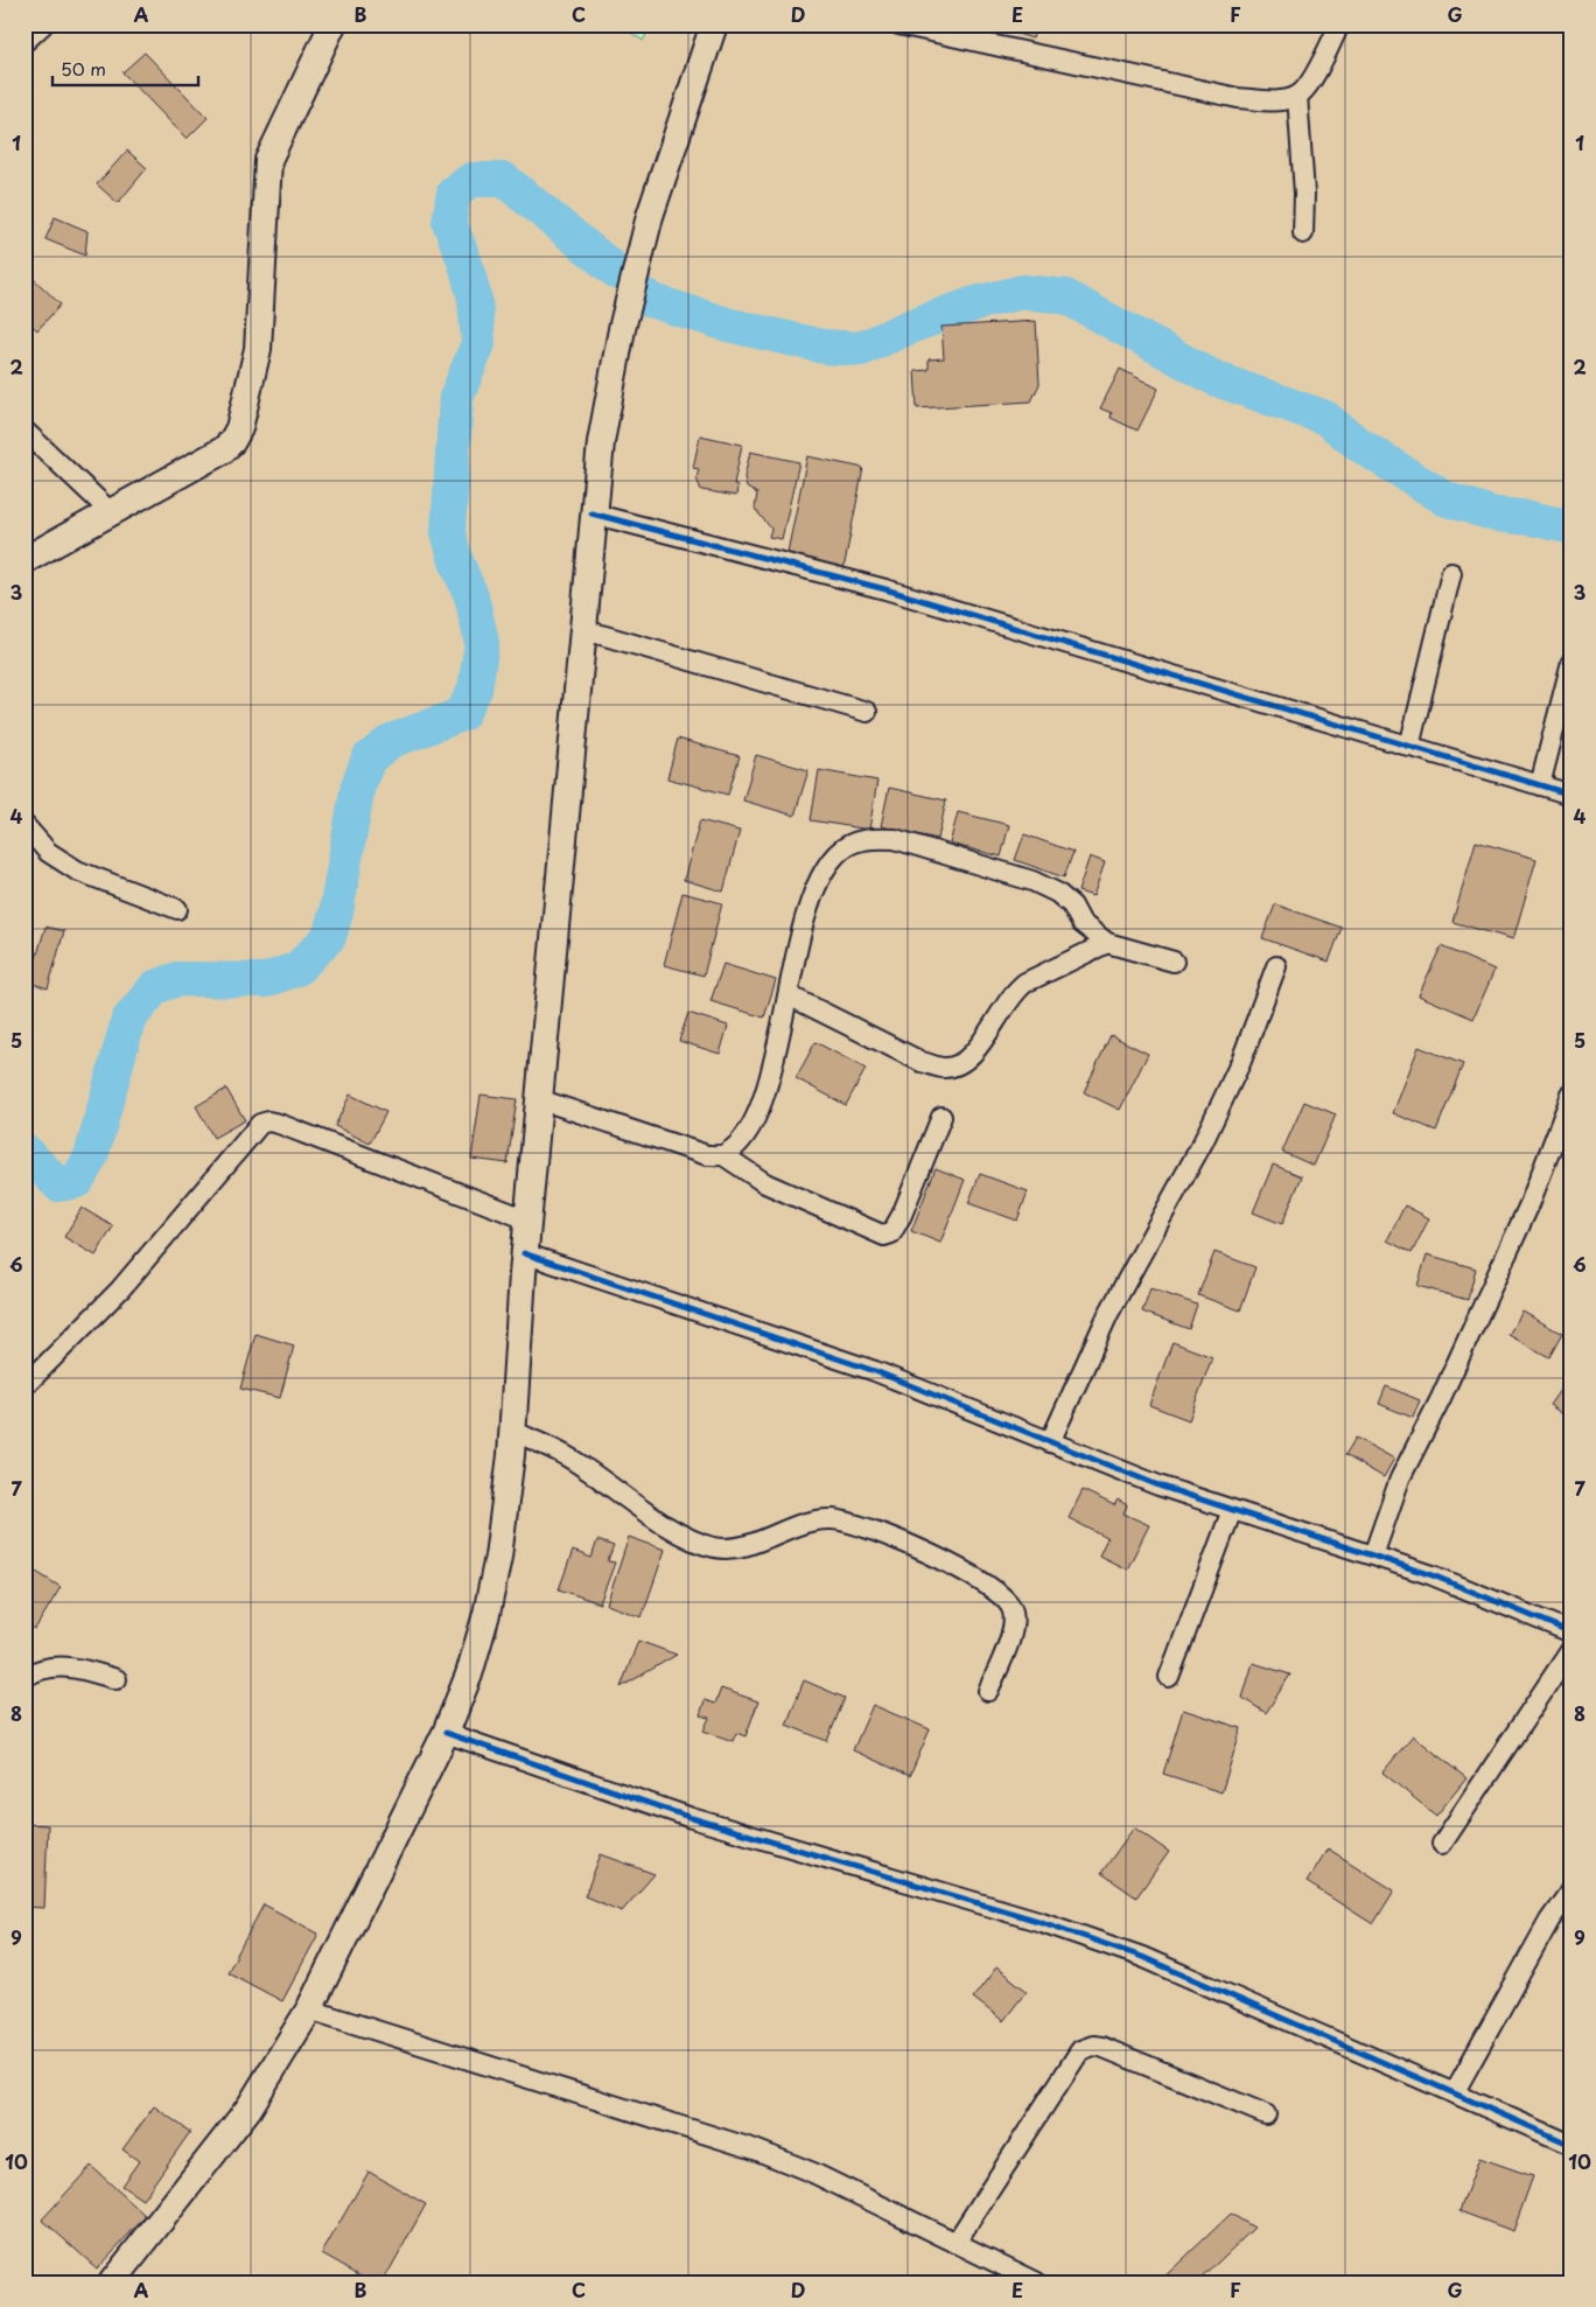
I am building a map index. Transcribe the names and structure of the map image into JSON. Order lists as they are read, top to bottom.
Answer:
{
  "scale_bar": "50 m",
  "grid": {
    "columns": [
      "A",
      "B",
      "C",
      "D",
      "E",
      "F",
      "G"
    ],
    "rows": [
      "1",
      "2",
      "3",
      "4",
      "5",
      "6",
      "7",
      "8",
      "9",
      "10"
    ]
  }
}
